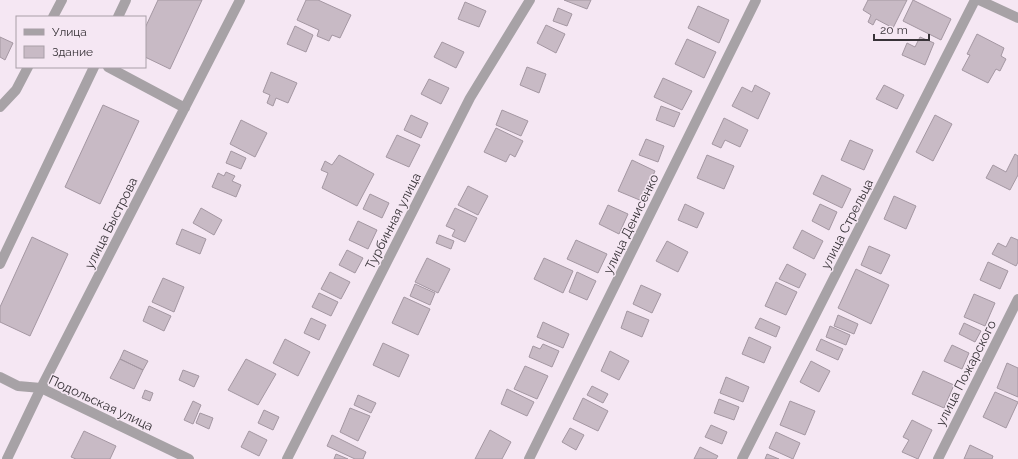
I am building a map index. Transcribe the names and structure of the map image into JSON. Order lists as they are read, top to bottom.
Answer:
{
  "streets": {
    "street": [
      "Турбинная улица",
      "улица Быстрова",
      "улица Денисенко",
      "улица Стрельца",
      "улица Пожарского",
      "Подольская улица"
    ]
  },
  "crossings": [
    ["улица Быстрова", "Подольская улица"]
  ],
  "legend": ["Улица", "Здание"],
  "scale_bar": "20 m"
}
